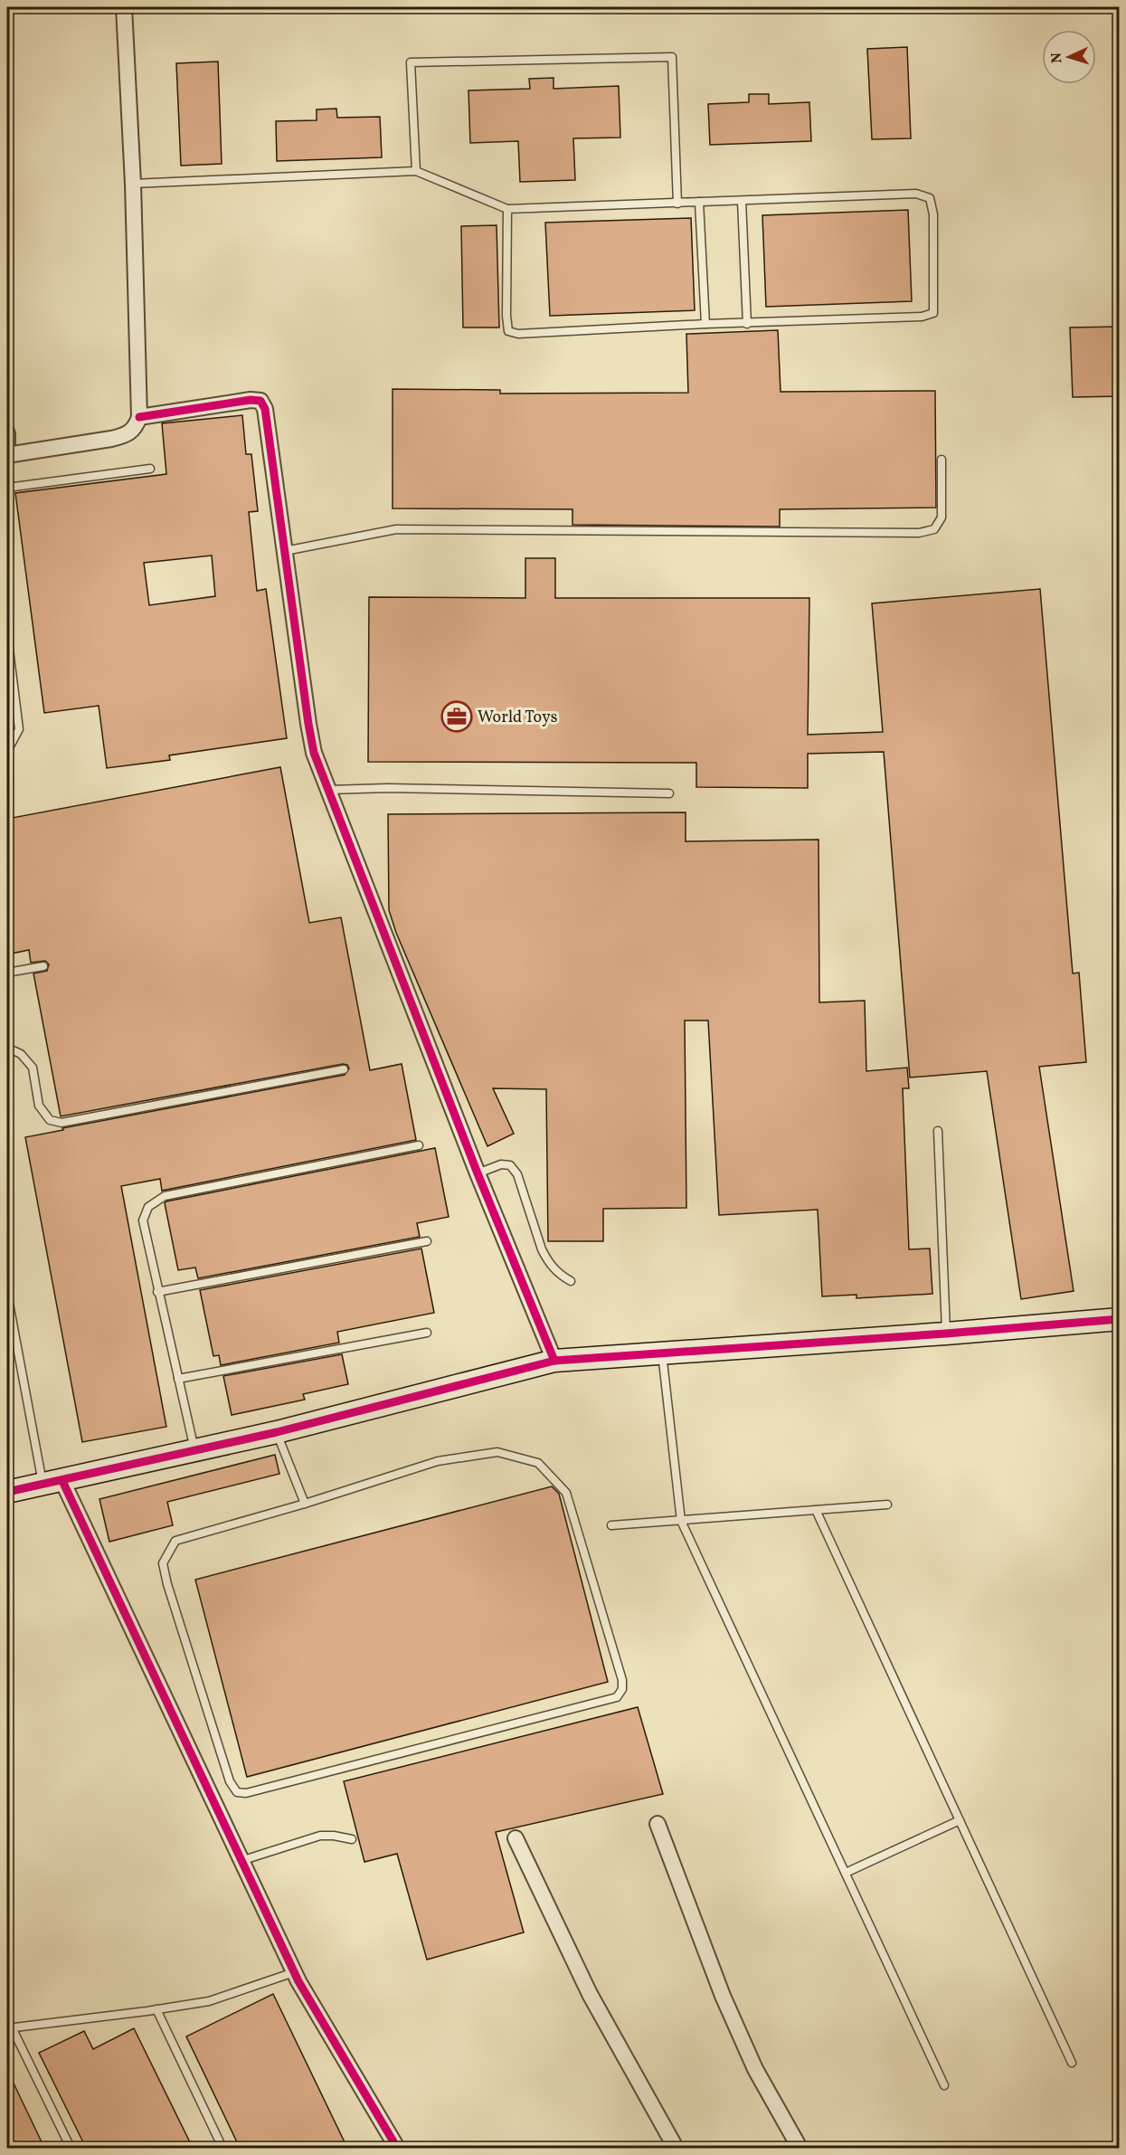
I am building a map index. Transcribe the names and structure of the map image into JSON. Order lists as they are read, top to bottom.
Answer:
{
  "places": {
    "office": ["World Toys"]
  },
  "north": "left"
}
